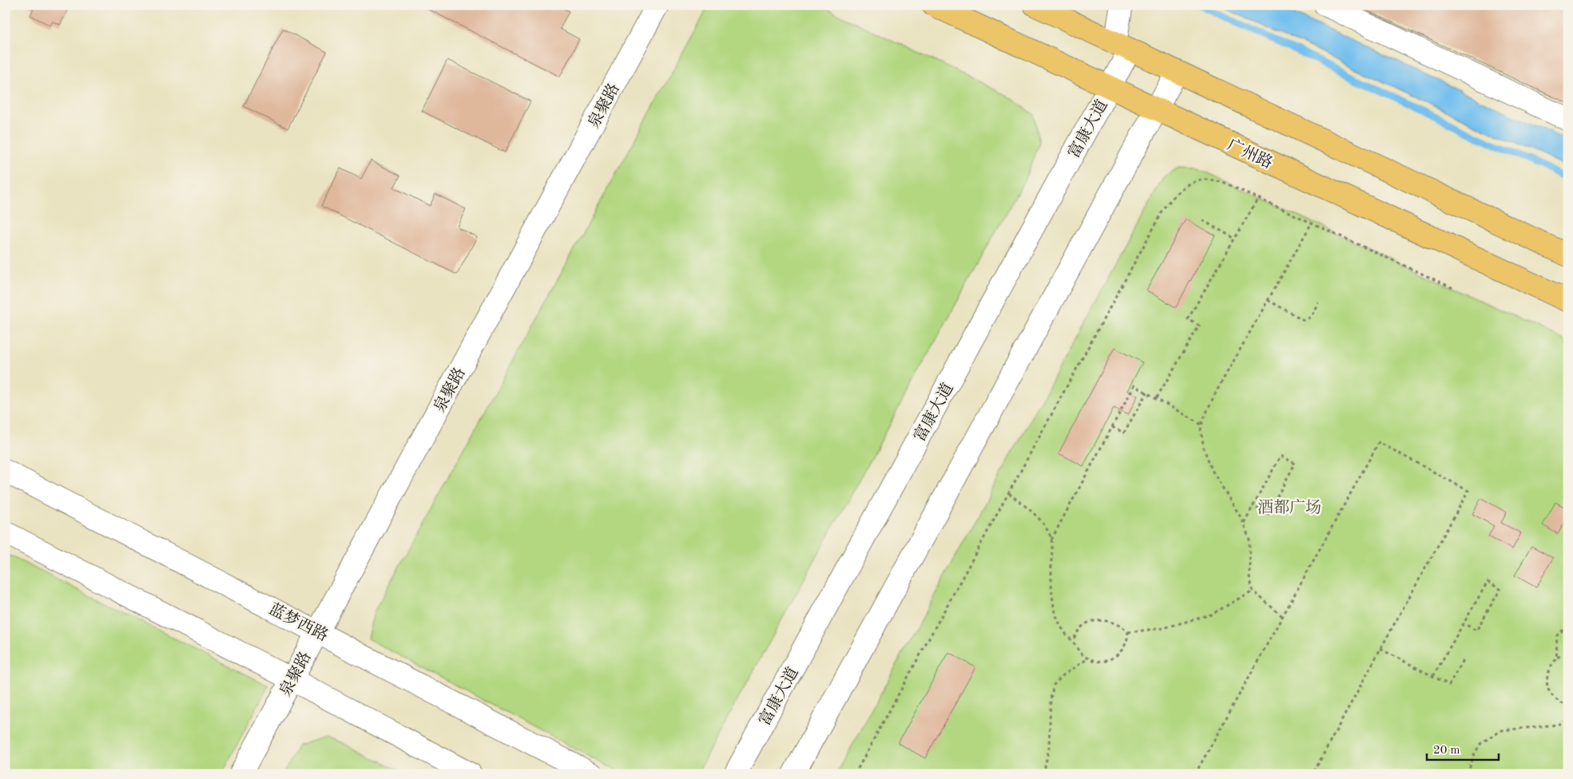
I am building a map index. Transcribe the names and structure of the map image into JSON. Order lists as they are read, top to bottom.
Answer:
{
  "streets": {
    "main road": ["广州路"],
    "street": ["泉聚路", "富康大道", "蓝梦西路"]
  },
  "crossings": [
    ["泉聚路", "蓝梦西路"],
    ["富康大道", "广州路"]
  ],
  "parks": ["酒都广场"],
  "scale_bar": "20 m"
}
